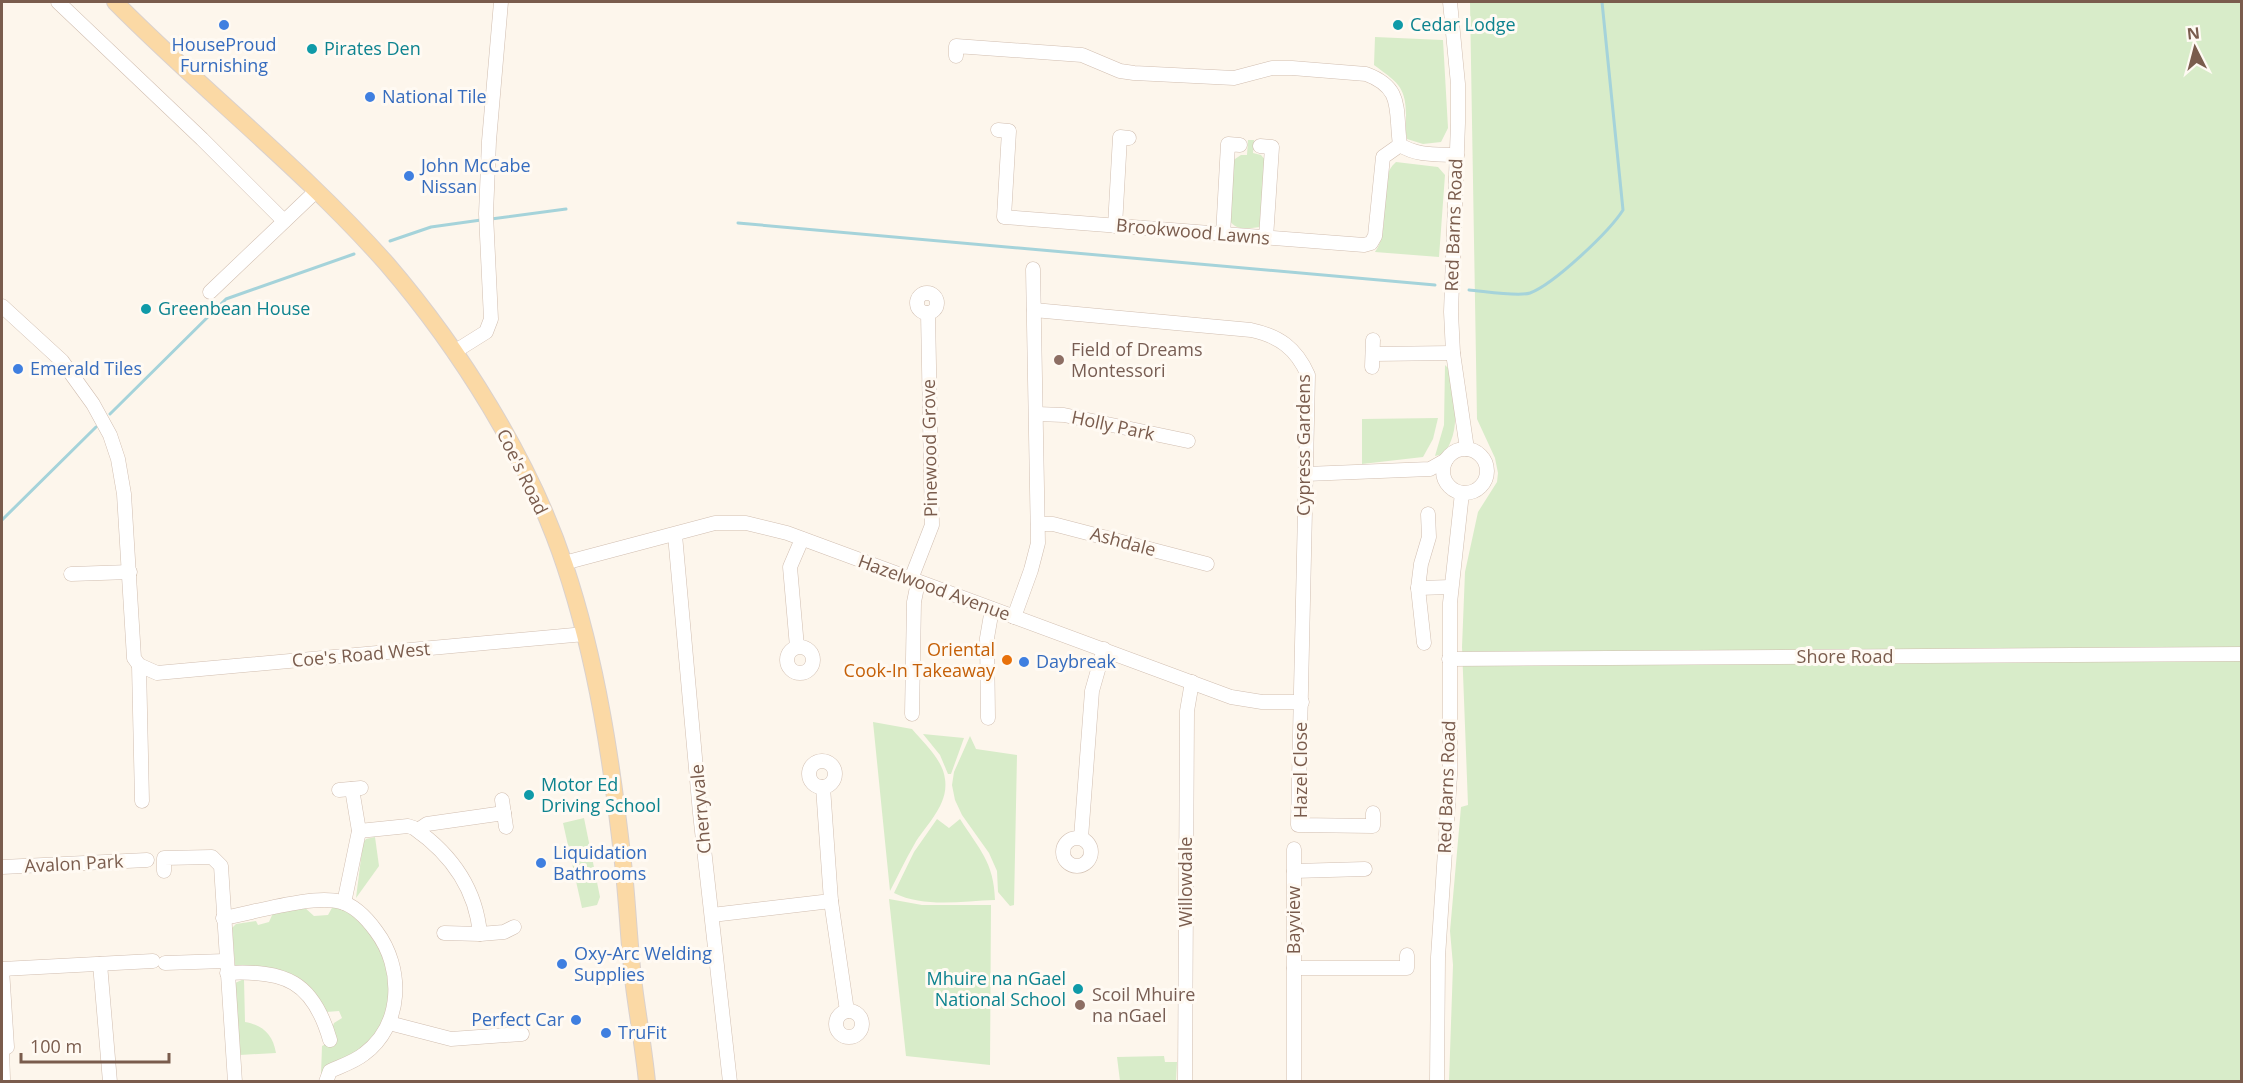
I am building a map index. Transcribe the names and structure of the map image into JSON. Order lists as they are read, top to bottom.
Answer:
{
  "streets": {
    "main road": ["Coe's Road"],
    "street": [
      "Red Barns Road",
      "Brookwood Lawns",
      "Holly Park",
      "Cypress Gardens",
      "Pinewood Grove",
      "Ashdale",
      "Hazelwood Avenue",
      "Coe's Road West",
      "Shore Road",
      "Hazel Close",
      "Cherryvale",
      "Avalon Park",
      "Willowdale",
      "Bayview"
    ]
  },
  "crossings": [
    ["Red Barns Road", "Shore Road"],
    ["Cypress Gardens", "Hazelwood Avenue"],
    ["Cypress Gardens", "Hazel Close"],
    ["Pinewood Grove", "Hazelwood Avenue"],
    ["Coe's Road", "Hazelwood Avenue"],
    ["Coe's Road", "Coe's Road West"],
    ["Hazelwood Avenue", "Hazel Close"],
    ["Hazelwood Avenue", "Cherryvale"],
    ["Hazelwood Avenue", "Willowdale"]
  ],
  "places": [
    "HouseProud Furnishing",
    "Cedar Lodge",
    "Pirates Den",
    "National Tile",
    "John McCabe Nissan",
    "Greenbean House",
    "Field of Dreams Montessori",
    "Emerald Tiles",
    "Oriental Cook-In Takeaway",
    "Daybreak",
    "Motor Ed Driving School",
    "Liquidation Bathrooms",
    "Oxy-Arc Welding Supplies",
    "Mhuire na nGael National School",
    "Scoil Mhuire na nGael",
    "Perfect Car",
    "TruFit"
  ],
  "scale_bar": "100 m",
  "north": "top"
}
